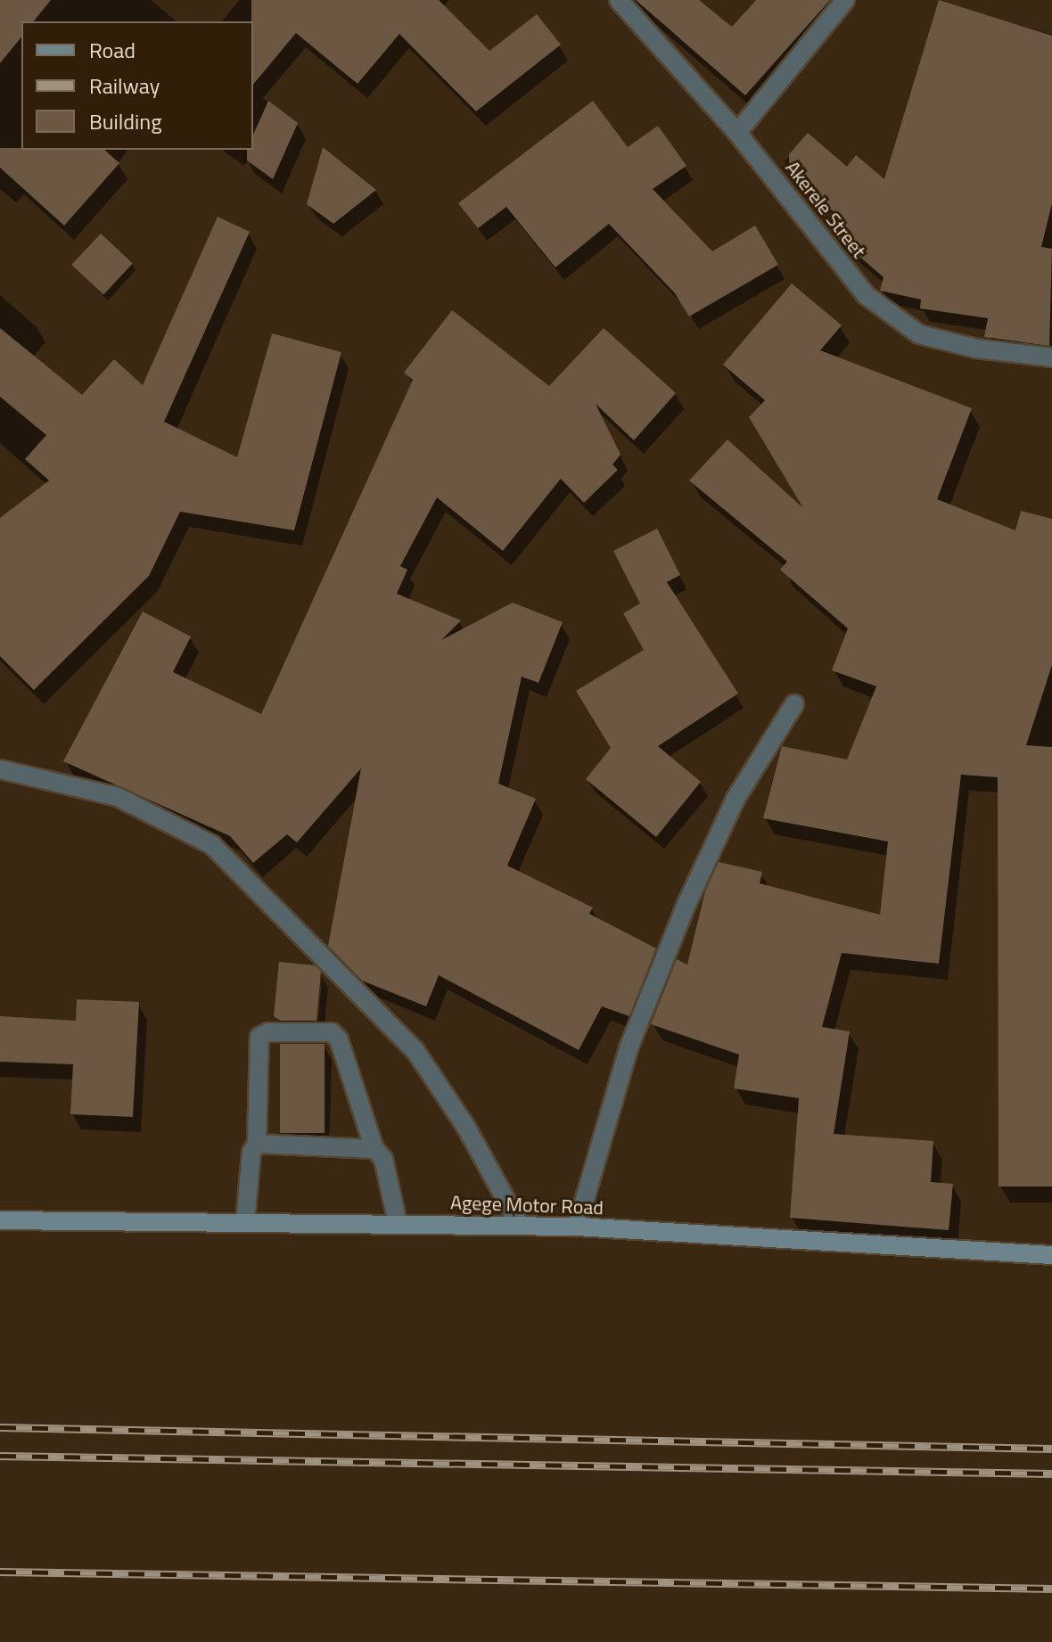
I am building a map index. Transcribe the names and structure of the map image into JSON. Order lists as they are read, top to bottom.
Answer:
{
  "streets": {
    "main road": ["Agege Motor Road"],
    "street": ["Akerele Street"]
  },
  "legend": ["Road", "Railway", "Building"]
}
